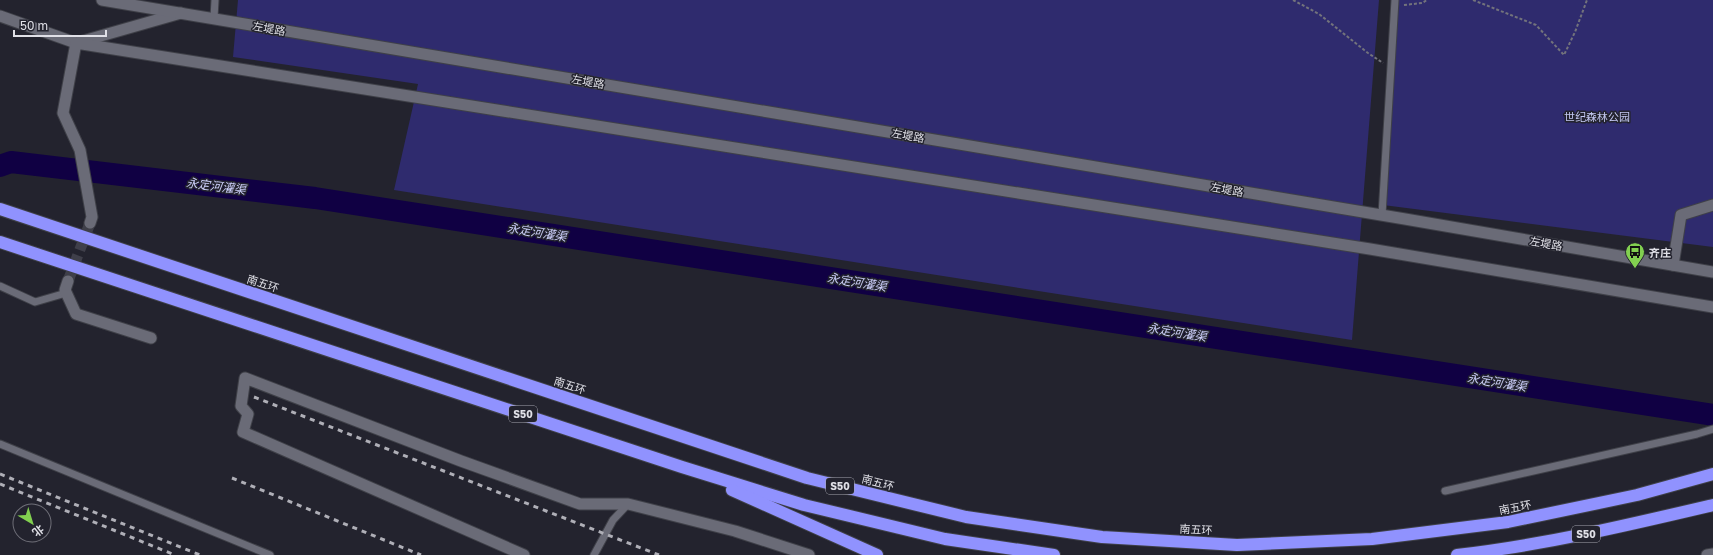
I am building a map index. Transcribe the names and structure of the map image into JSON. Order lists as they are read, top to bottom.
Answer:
{
  "streets": {
    "highway": ["南五环", "S50"],
    "street": ["左堤路"]
  },
  "water": ["永定河灌渠"],
  "parks": ["世纪森林公园"],
  "places": {
    "bus stop": ["齐庄"]
  },
  "scale_bar": "50 m",
  "north": "bottom right"
}
